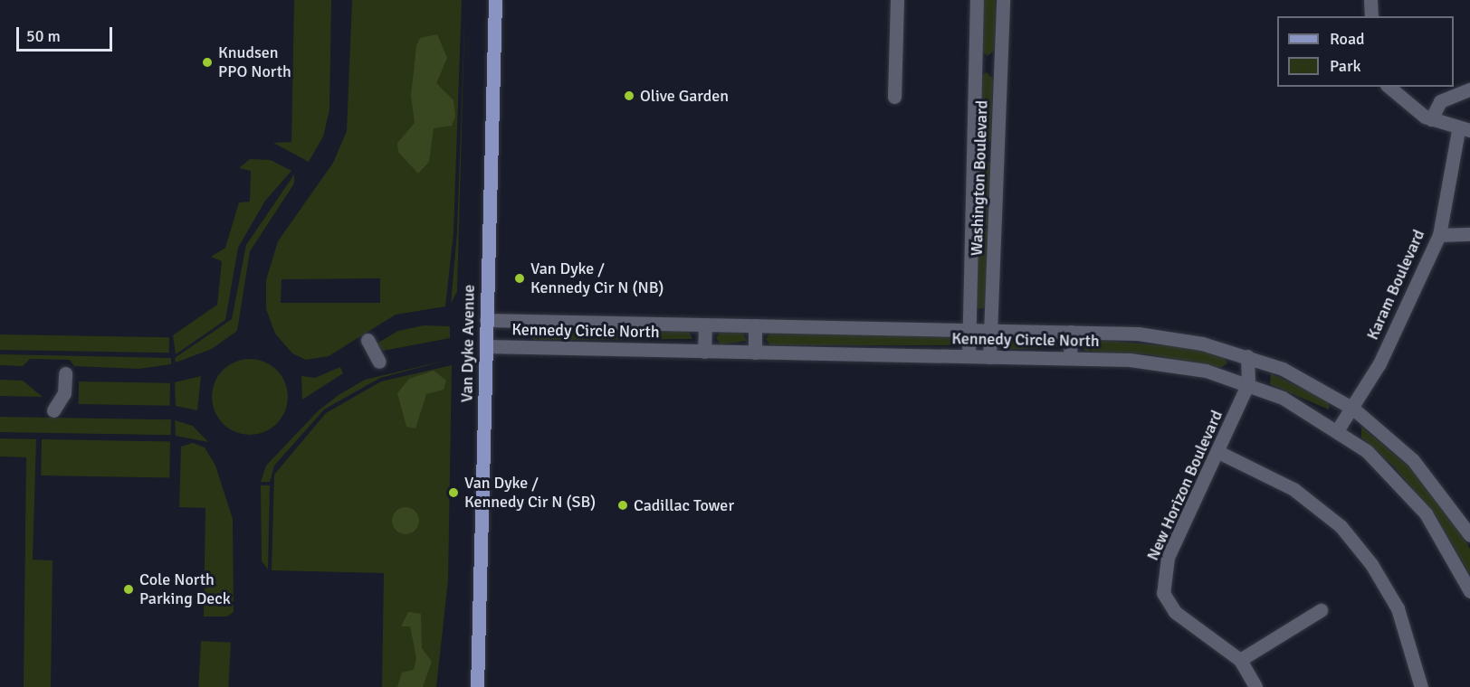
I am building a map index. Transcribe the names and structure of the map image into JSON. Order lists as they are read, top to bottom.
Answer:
{
  "streets": {
    "main road": ["Van Dyke Avenue"],
    "street": [
      "Washington Boulevard",
      "Karam Boulevard",
      "Kennedy Circle North",
      "New Horizon Boulevard"
    ]
  },
  "crossings": [
    ["Washington Boulevard", "Kennedy Circle North"],
    ["Karam Boulevard", "Kennedy Circle North"],
    ["Kennedy Circle North", "Van Dyke Avenue"],
    ["Kennedy Circle North", "New Horizon Boulevard"]
  ],
  "places": [
    "Knudsen PPO North",
    "Olive Garden",
    "Van Dyke / Kennedy Cir N (NB)",
    "Van Dyke / Kennedy Cir N (SB)",
    "Cadillac Tower",
    "Cole North Parking Deck"
  ],
  "legend": ["Road", "Park"],
  "scale_bar": "50 m"
}
